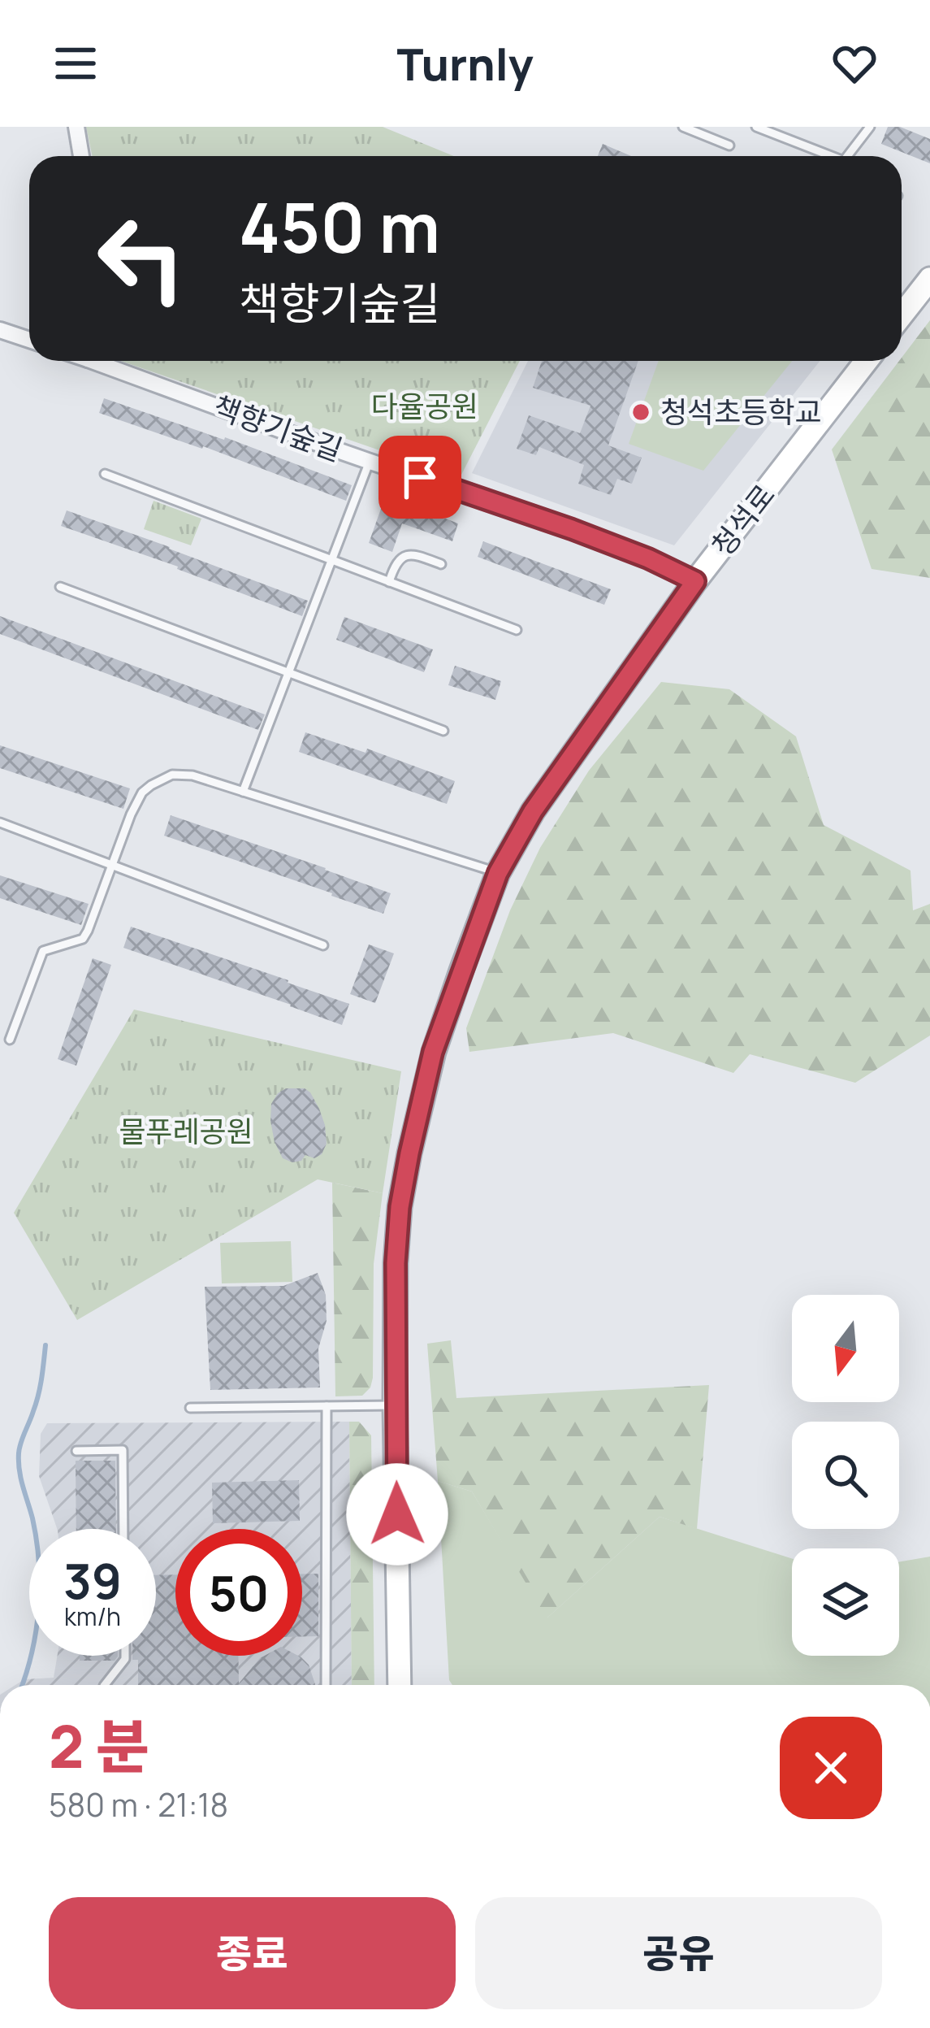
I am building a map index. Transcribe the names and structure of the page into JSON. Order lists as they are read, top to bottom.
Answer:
{
  "streets": {
    "main road": ["청석로"],
    "street": ["책향기숲길"]
  },
  "crossings": [
    ["책향기숲길", "청석로"]
  ],
  "parks": ["다율공원", "물푸레공원"],
  "places": ["청석초등학교"],
  "north": "bottom",
  "page": {
    "header": "Turnly",
    "turn": ["450 m", "책향기숲길"],
    "speed": "39 km/h",
    "limit": "50",
    "heading": ["2 분", "580 m · 21:18"],
    "buttons": ["종료", "공유"]
  }
}
